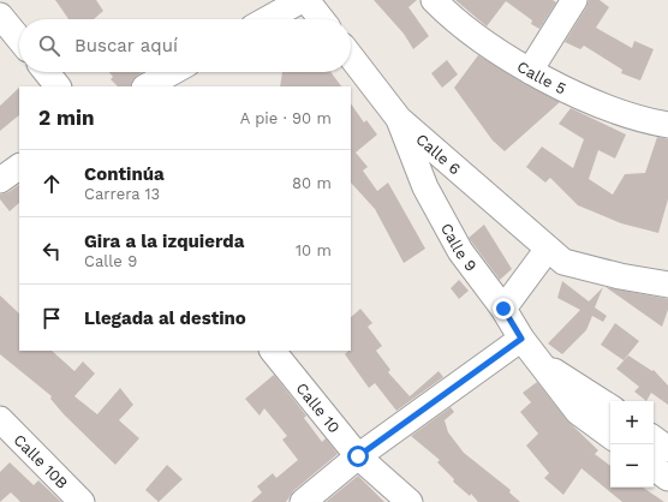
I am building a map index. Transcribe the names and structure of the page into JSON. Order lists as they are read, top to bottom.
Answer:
{
  "streets": {
    "street": [
      "Calle 5",
      "Calle 6",
      "Calle 9",
      "Calle 10",
      "Calle 10B"
    ]
  },
  "crossings": [
    ["Calle 6", "Calle 9"]
  ],
  "page": {
    "search": "Buscar aquí",
    "heading": ["2 min", "A pie · 90 m"],
    "list": [
      ["Continúa", "Carrera 13", "80 m"],
      ["Gira a la izquierda", "Calle 9", "10 m"],
      "Llegada al destino"
    ],
    "map_buttons": ["+", "−"]
  }
}
